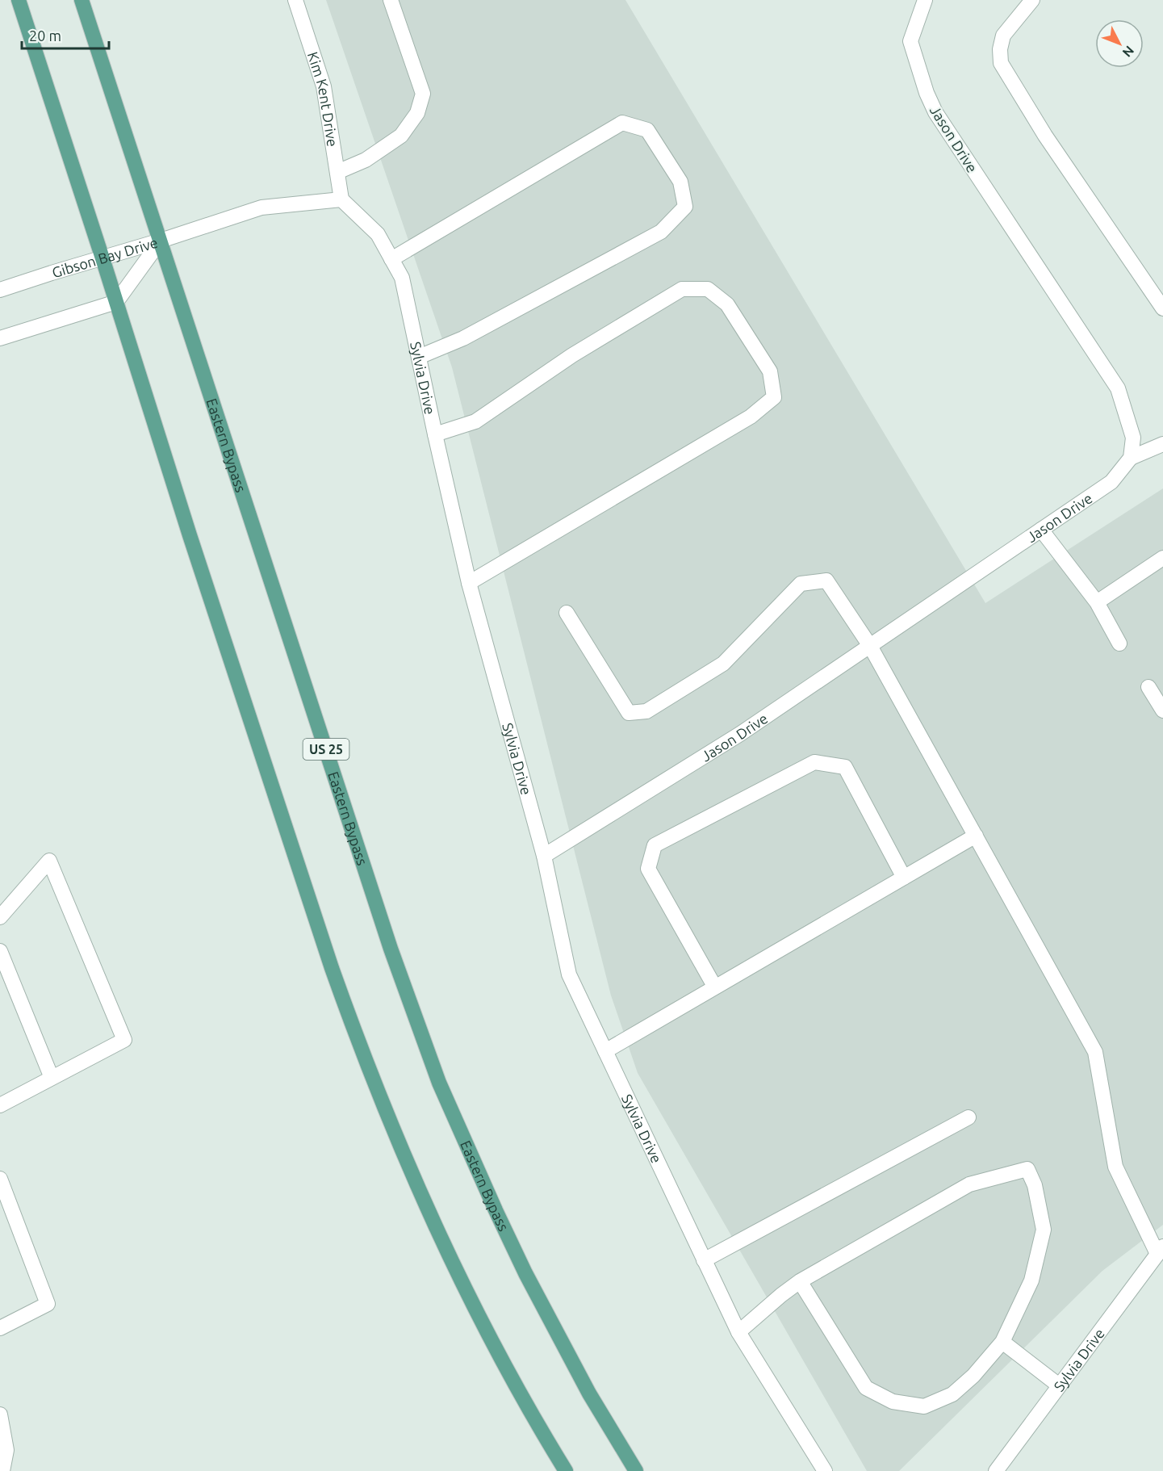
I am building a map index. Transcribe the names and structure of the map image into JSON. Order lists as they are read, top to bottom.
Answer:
{
  "streets": {
    "main road": ["Eastern Bypass", "US 25"],
    "street": [
      "Kim Kent Drive",
      "Jason Drive",
      "Gibson Bay Drive",
      "Sylvia Drive"
    ]
  },
  "crossings": [
    ["Kim Kent Drive", "Sylvia Drive"],
    ["Jason Drive", "Sylvia Drive"],
    ["Gibson Bay Drive", "Eastern Bypass"]
  ],
  "scale_bar": "20 m",
  "north": "bottom right"
}
